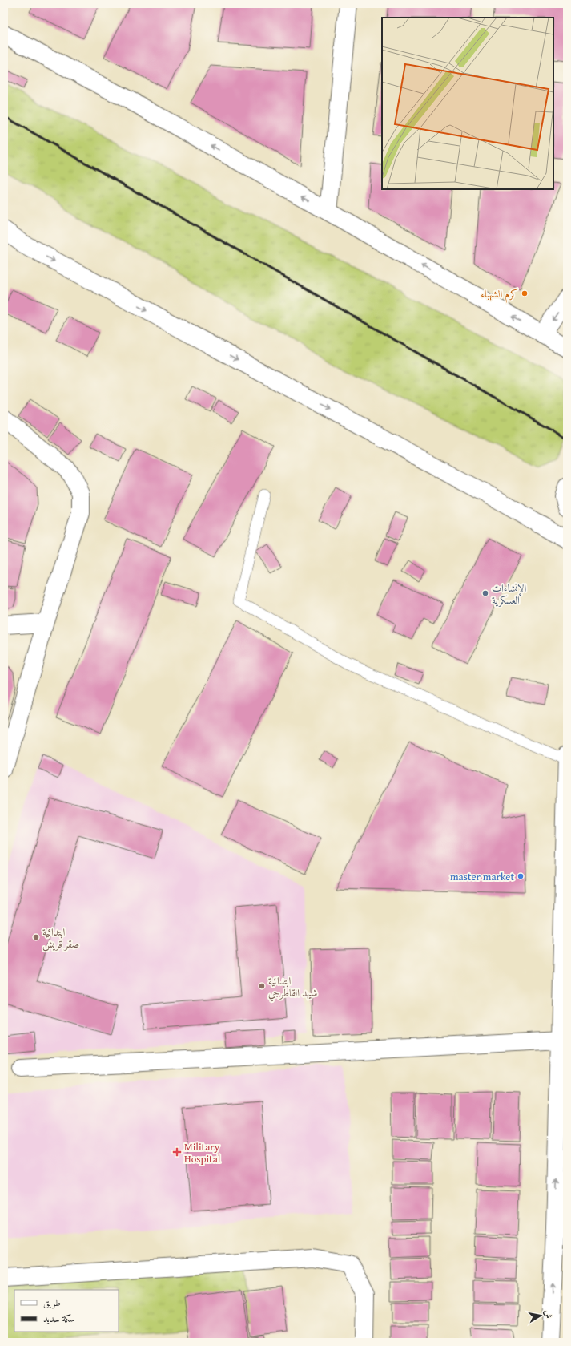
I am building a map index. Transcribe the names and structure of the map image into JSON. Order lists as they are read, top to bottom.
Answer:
{
  "places": {
    "other": [
      "كرم الشهباء",
      "الإنشاءات العسكرية",
      "master market",
      "ابتدائية صقر قريش",
      "ابتدائية شيهد القاطرجي"
    ],
    "health": ["Military Hospital"]
  },
  "legend": ["طريق", "سكة حديد"],
  "north": "right"
}
